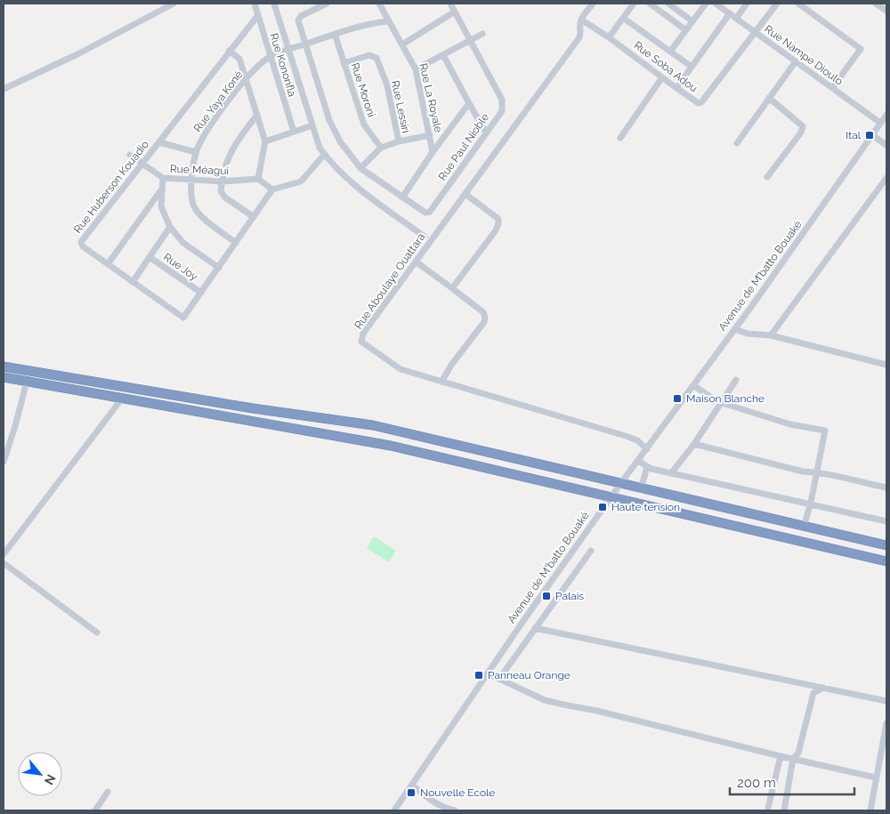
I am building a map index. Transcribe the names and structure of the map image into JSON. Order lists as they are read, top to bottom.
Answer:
{
  "streets": {
    "street": [
      "Rue Nampe Dioulo",
      "Rue Kononfla",
      "Rue Soba Adou",
      "Rue Moroni",
      "Rue La Royale",
      "Rue Yaya Koné",
      "Rue Lessiri",
      "Rue Paul Nioble",
      "Rue Méagui",
      "Rue Huberson Kouadio",
      "Rue Joy",
      "Avenue de M'batto Bouaké",
      "Rue Aboulaye Ouattara"
    ]
  },
  "crossings": [
    ["Rue Nampe Dioulo", "Rue Soba Adou"],
    ["Rue Nampe Dioulo", "Avenue de M'batto Bouaké"],
    ["Rue Kononfla", "Rue Yaya Koné"],
    ["Rue Kononfla", "Rue Huberson Kouadio"],
    ["Rue Soba Adou", "Rue Aboulaye Ouattara"],
    ["Rue Moroni", "Rue Yaya Koné"],
    ["Rue Moroni", "Rue Lessiri"],
    ["Rue La Royale", "Rue Yaya Koné"],
    ["Rue Yaya Koné", "Rue Méagui"],
    ["Rue Yaya Koné", "Rue Huberson Kouadio"],
    ["Rue Méagui", "Rue Huberson Kouadio"],
    ["Rue Huberson Kouadio", "Rue Joy"],
    ["Avenue de M'batto Bouaké", "Rue Aboulaye Ouattara"]
  ],
  "places": {
    "transit": [
      "Ital",
      "Maison Blanche",
      "Haute tension",
      "Palais",
      "Panneau Orange",
      "Nouvelle Ecole"
    ]
  },
  "scale_bar": "200 m",
  "north": "bottom right"
}
